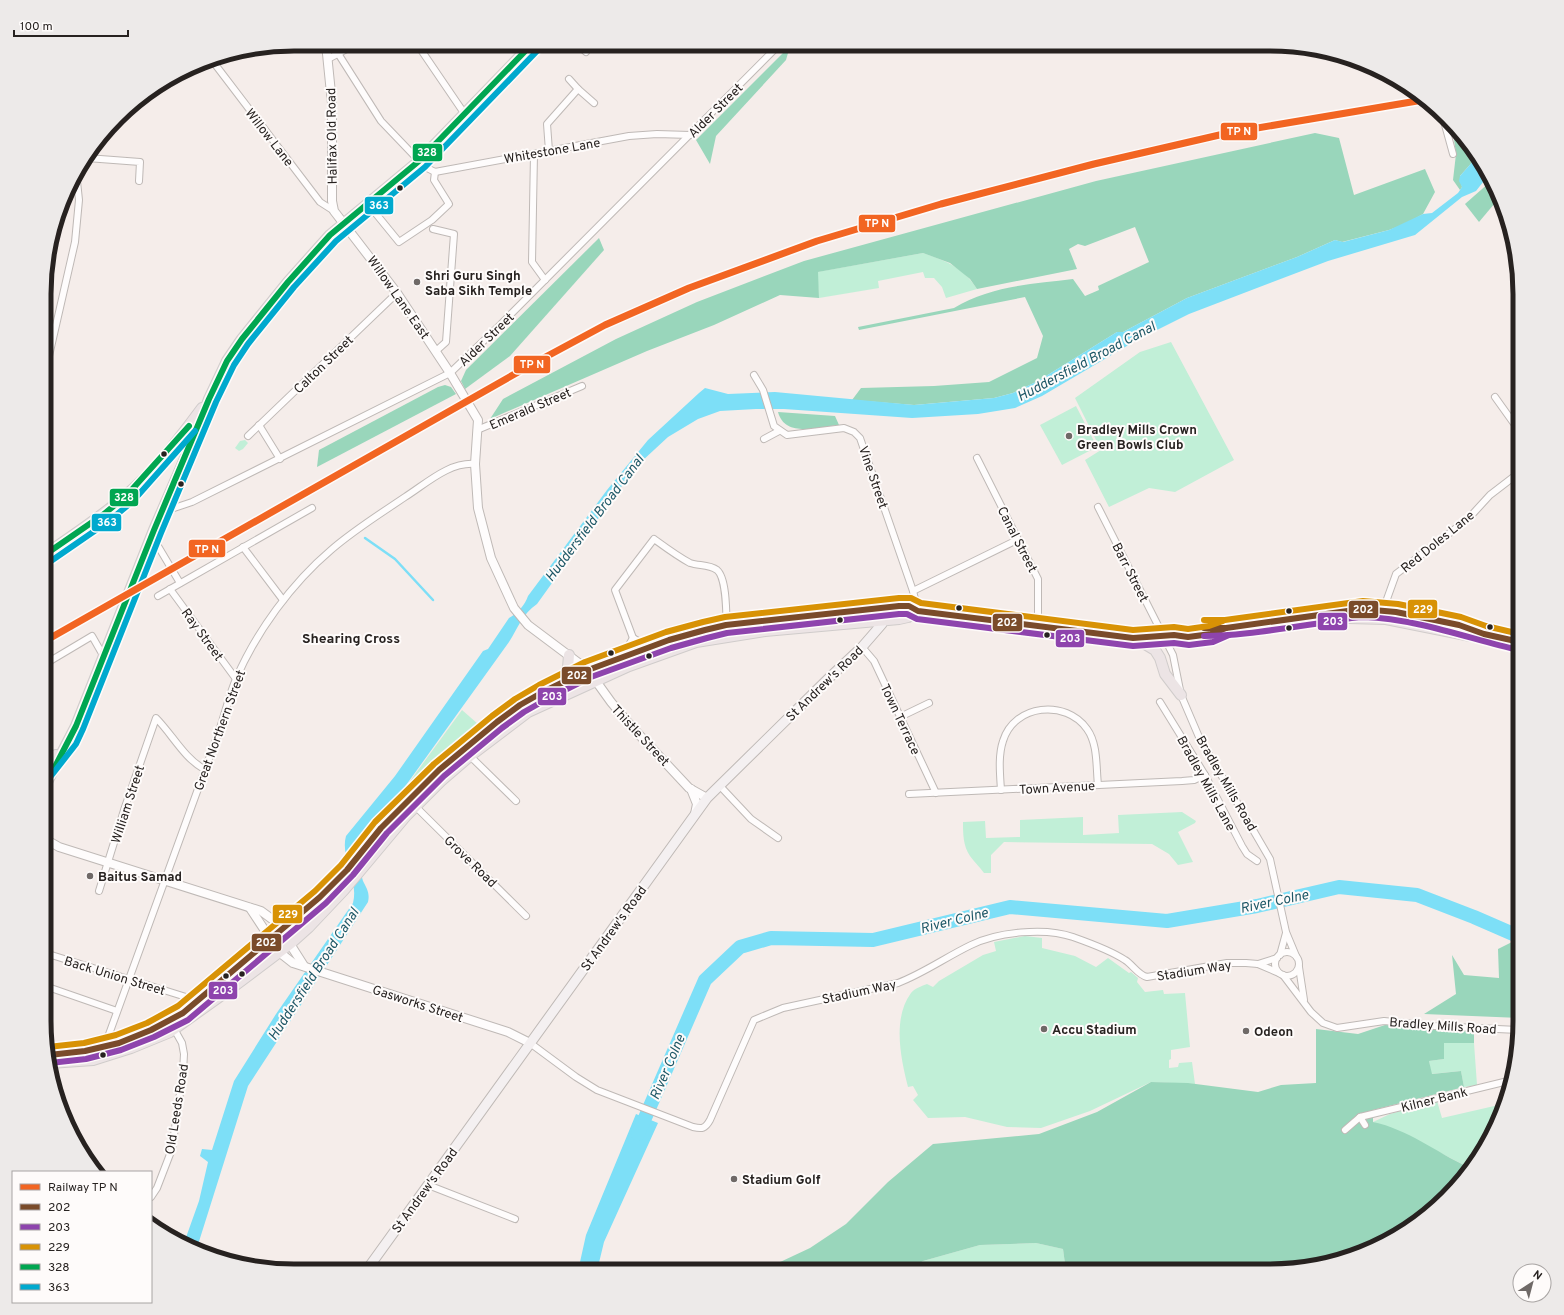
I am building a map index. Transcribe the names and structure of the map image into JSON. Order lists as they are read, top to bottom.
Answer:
{
  "streets": {
    "main road": ["St Andrew's Road"],
    "street": [
      "Alder Street",
      "Halifax Old Road",
      "Willow Lane",
      "Whitestone Lane",
      "Willow Lane East",
      "Calton Street",
      "Emerald Street",
      "Vine Street",
      "Canal Street",
      "Red Doles Lane",
      "Barr Street",
      "Ray Street",
      "Town Terrace",
      "Great Northern Street",
      "Thistle Street",
      "Bradley Mills Lane",
      "Bradley Mills Road",
      "Town Avenue",
      "William Street",
      "Grove Road",
      "Stadium Way",
      "Back Union Street",
      "Gasworks Street",
      "Kilner Bank",
      "Old Leeds Road"
    ]
  },
  "crossings": [
    ["Alder Street", "Whitestone Lane"],
    ["Alder Street", "Willow Lane East"],
    ["Halifax Old Road", "Willow Lane"],
    ["Willow Lane East", "Calton Street"],
    ["Willow Lane East", "Emerald Street"],
    ["Willow Lane East", "Thistle Street"],
    ["Emerald Street", "Thistle Street"],
    ["Barr Street", "Bradley Mills Road"],
    ["Ray Street", "Great Northern Street"],
    ["St Andrew's Road", "Town Terrace"],
    ["St Andrew's Road", "Thistle Street"],
    ["St Andrew's Road", "Stadium Way"],
    ["St Andrew's Road", "Gasworks Street"],
    ["Town Terrace", "Town Avenue"],
    ["Great Northern Street", "Thistle Street"],
    ["Great Northern Street", "William Street"],
    ["Great Northern Street", "Back Union Street"],
    ["Bradley Mills Lane", "Town Avenue"],
    ["Bradley Mills Road", "Stadium Way"],
    ["Stadium Way", "Gasworks Street"]
  ],
  "districts": ["Shearing Cross"],
  "water": ["Huddersfield Broad Canal", "River Colne"],
  "places": [
    "Shri Guru Singh Saba Sikh Temple",
    "Bradley Mills Crown Green Bowls Club",
    "Baitus Samad",
    "Accu Stadium",
    "Odeon",
    "Stadium Golf"
  ],
  "lines": [
    "transit line 328",
    "transit line 363",
    "transit line 229",
    "transit line 202",
    "transit line 203"
  ],
  "legend": [
    "Railway TP N",
    "202",
    "203",
    "229",
    "328",
    "363"
  ],
  "scale_bar": "100 m",
  "north": "top right"
}
